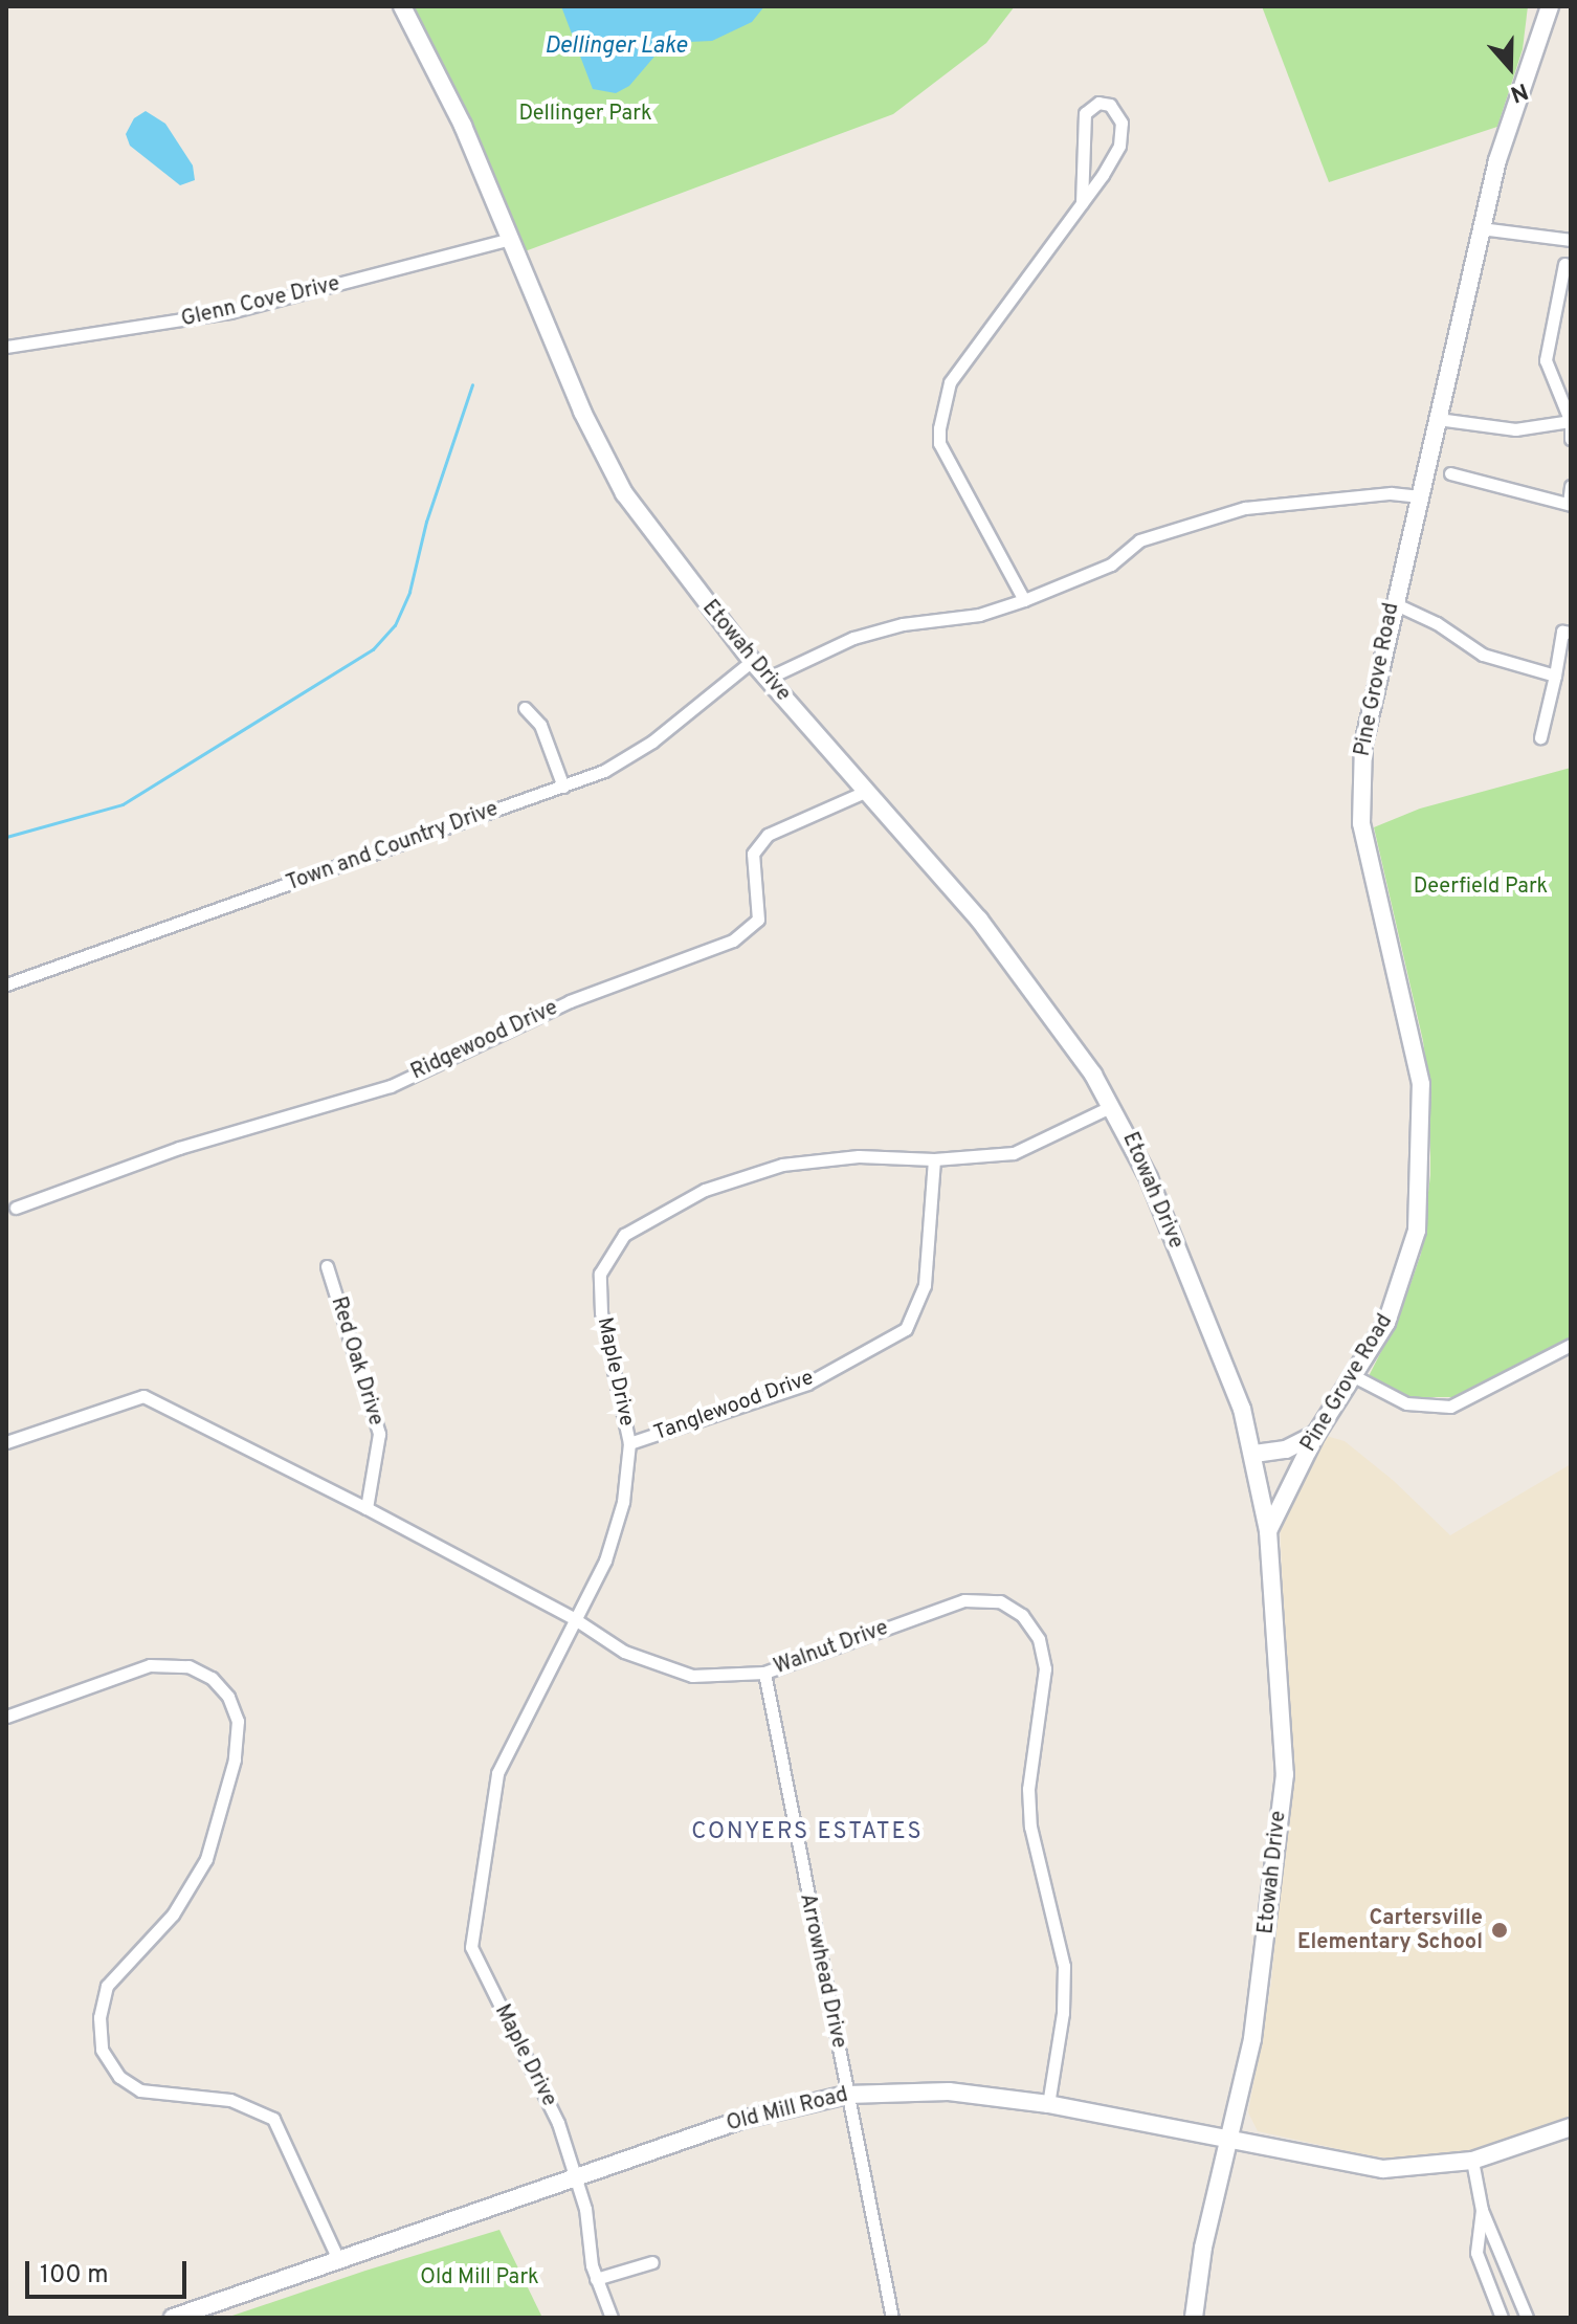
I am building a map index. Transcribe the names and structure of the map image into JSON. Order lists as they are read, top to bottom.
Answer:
{
  "streets": {
    "street": [
      "Glenn Cove Drive",
      "Etowah Drive",
      "Pine Grove Road",
      "Town and Country Drive",
      "Ridgewood Drive",
      "Red Oak Drive",
      "Maple Drive",
      "Tanglewood Drive",
      "Walnut Drive",
      "Arrowhead Drive",
      "Old Mill Road"
    ]
  },
  "crossings": [
    ["Glenn Cove Drive", "Etowah Drive"],
    ["Etowah Drive", "Pine Grove Road"],
    ["Etowah Drive", "Town and Country Drive"],
    ["Etowah Drive", "Ridgewood Drive"],
    ["Etowah Drive", "Maple Drive"],
    ["Etowah Drive", "Old Mill Road"],
    ["Red Oak Drive", "Walnut Drive"],
    ["Maple Drive", "Tanglewood Drive"],
    ["Maple Drive", "Walnut Drive"],
    ["Maple Drive", "Old Mill Road"],
    ["Walnut Drive", "Arrowhead Drive"],
    ["Walnut Drive", "Old Mill Road"],
    ["Arrowhead Drive", "Old Mill Road"]
  ],
  "districts": ["CONYERS ESTATES"],
  "water": ["Dellinger Lake"],
  "parks": ["Dellinger Park", "Deerfield Park", "Old Mill Park"],
  "places": ["Cartersville Elementary School"],
  "scale_bar": "100 m",
  "north": "bottom"
}
